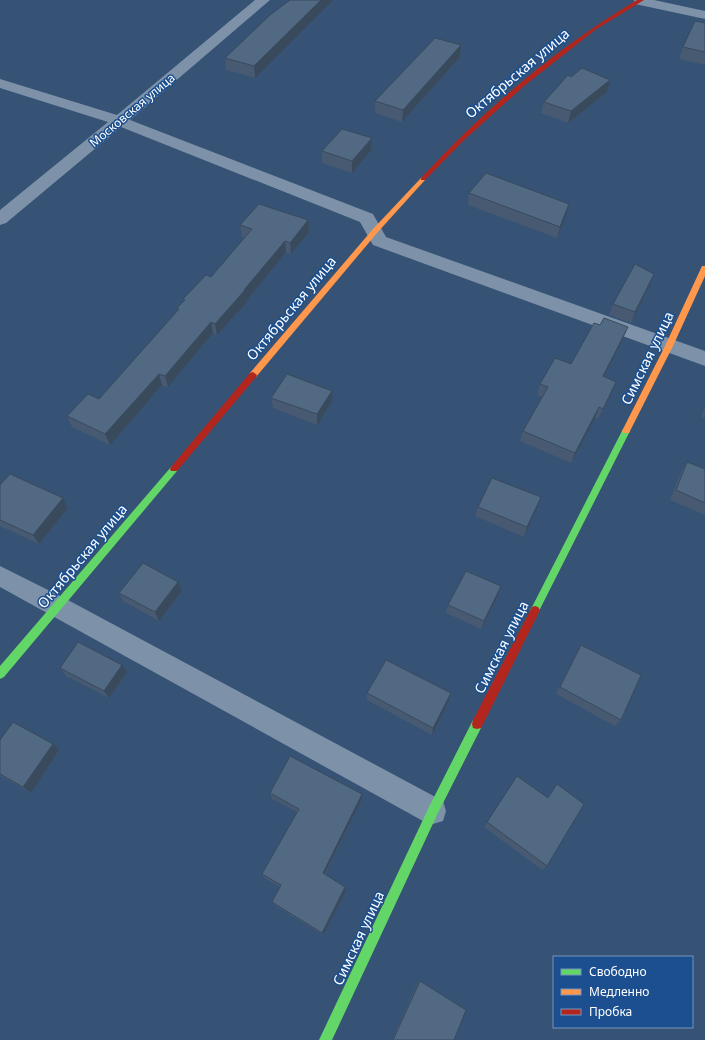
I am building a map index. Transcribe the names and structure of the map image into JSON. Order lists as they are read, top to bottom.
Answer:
{
  "streets": {
    "main road": ["Октябрьская улица", "Симская улица"],
    "street": ["Московская улица"]
  },
  "legend": ["Свободно", "Медленно", "Пробка"]
}
